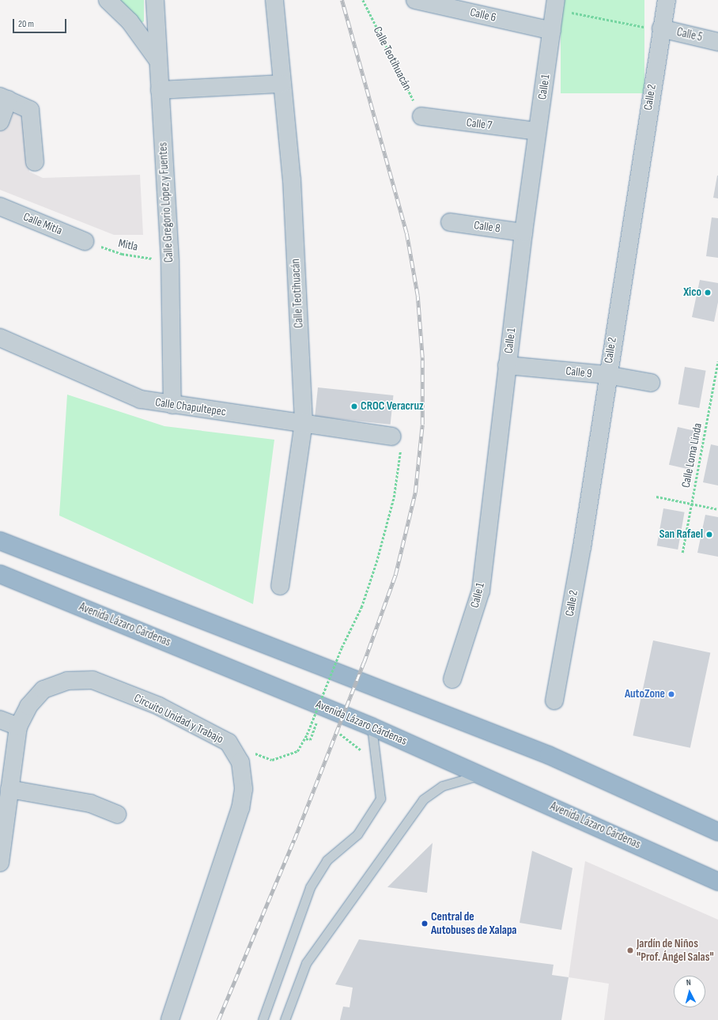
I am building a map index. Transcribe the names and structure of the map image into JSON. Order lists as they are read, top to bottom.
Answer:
{
  "streets": {
    "highway": ["Avenida Lázaro Cárdenas"],
    "street": [
      "Calle 6",
      "Calle 5",
      "Calle Teotihuacán",
      "Calle 1",
      "Calle 2",
      "Calle 7",
      "Calle Gregorio López y Fuentes",
      "Calle Mitla",
      "Calle 8",
      "Calle 9",
      "Calle Chapultepec",
      "Circuito Unidad y Trabajo"
    ],
    "path": ["Mitla", "Calle Loma Linda"]
  },
  "crossings": [
    ["Calle 6", "Calle 1"],
    ["Calle 5", "Calle 2"],
    ["Calle Teotihuacán", "Calle 7"],
    ["Calle Teotihuacán", "Calle Chapultepec"],
    ["Calle 1", "Calle 7"],
    ["Calle 1", "Calle 8"],
    ["Calle 1", "Calle 9"],
    ["Calle 2", "Calle 9"],
    ["Calle Gregorio López y Fuentes", "Mitla"],
    ["Calle Gregorio López y Fuentes", "Calle Chapultepec"],
    ["Calle Mitla", "Mitla"]
  ],
  "places": [
    "Xico",
    "CROC Veracruz",
    "San Rafael",
    "AutoZone",
    "Central de Autobuses de Xalapa",
    "Jardín de Niños \"Prof. Ángel Salas\""
  ],
  "scale_bar": "20 m",
  "north": "top"
}
